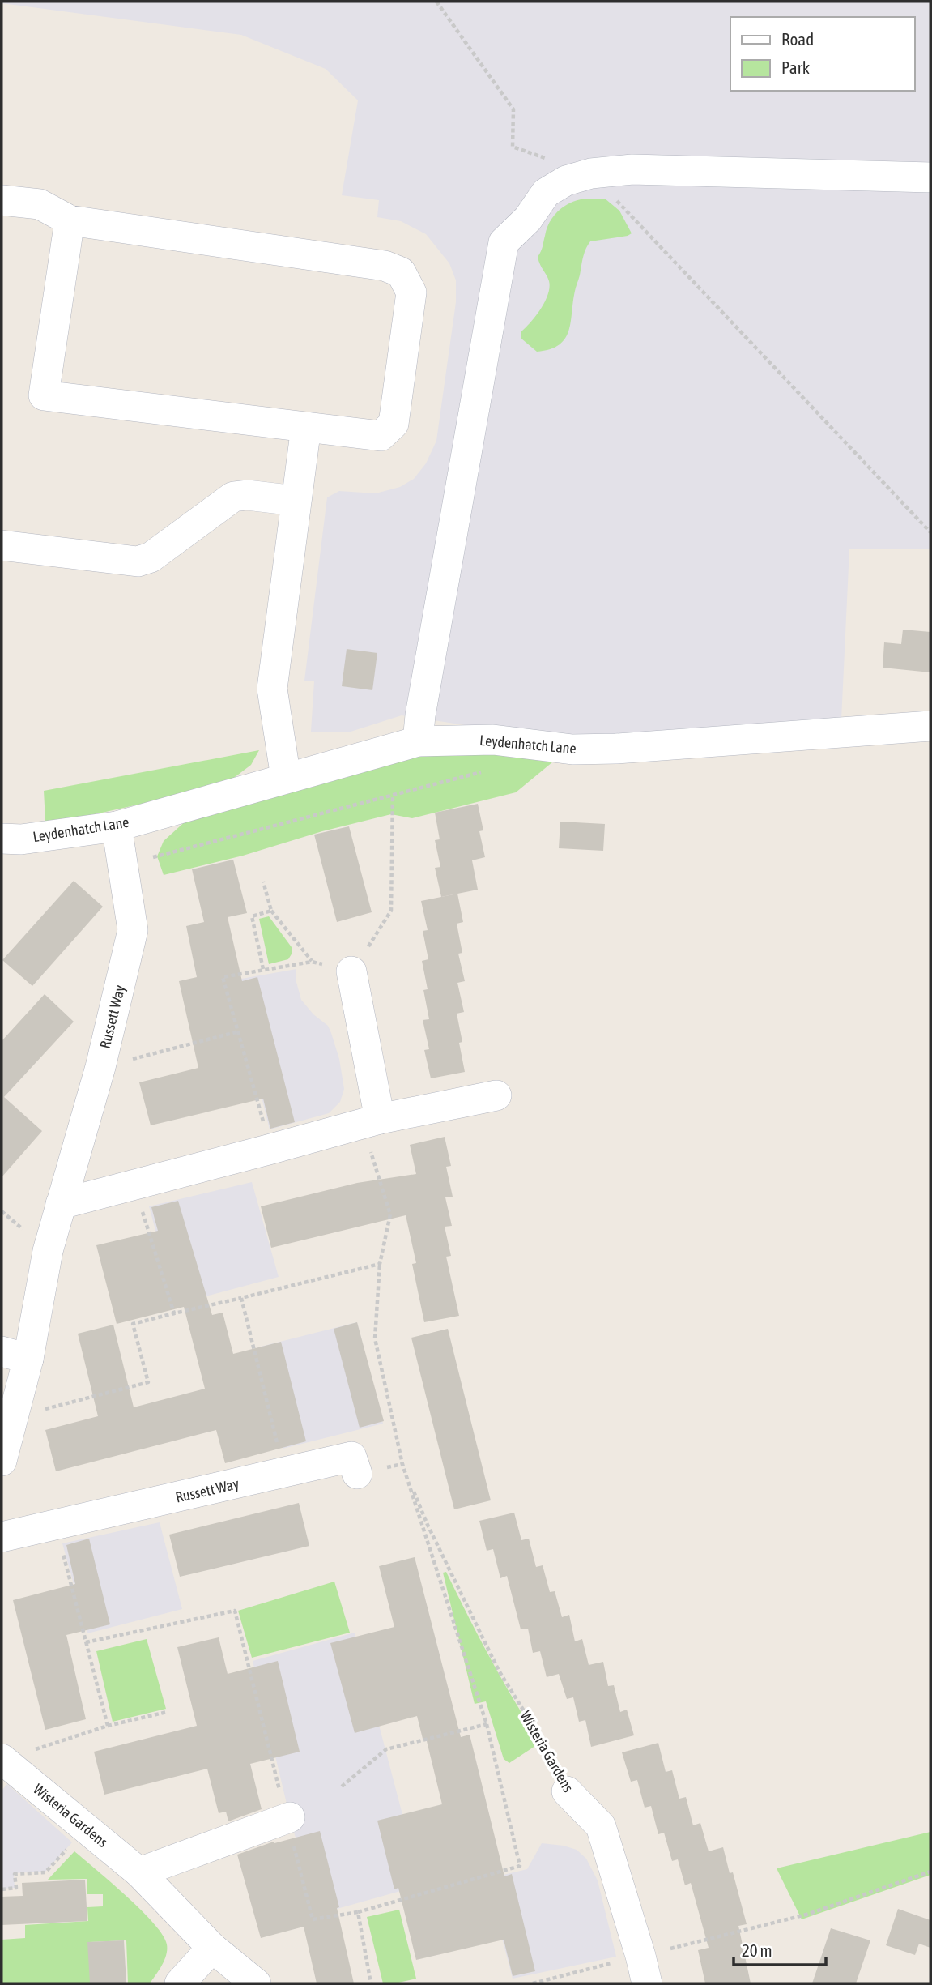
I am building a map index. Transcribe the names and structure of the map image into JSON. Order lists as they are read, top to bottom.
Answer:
{
  "streets": {
    "street": ["Leydenhatch Lane", "Russett Way", "Wisteria Gardens"]
  },
  "crossings": [
    ["Leydenhatch Lane", "Russett Way"]
  ],
  "legend": ["Road", "Park"],
  "scale_bar": "20 m"
}
